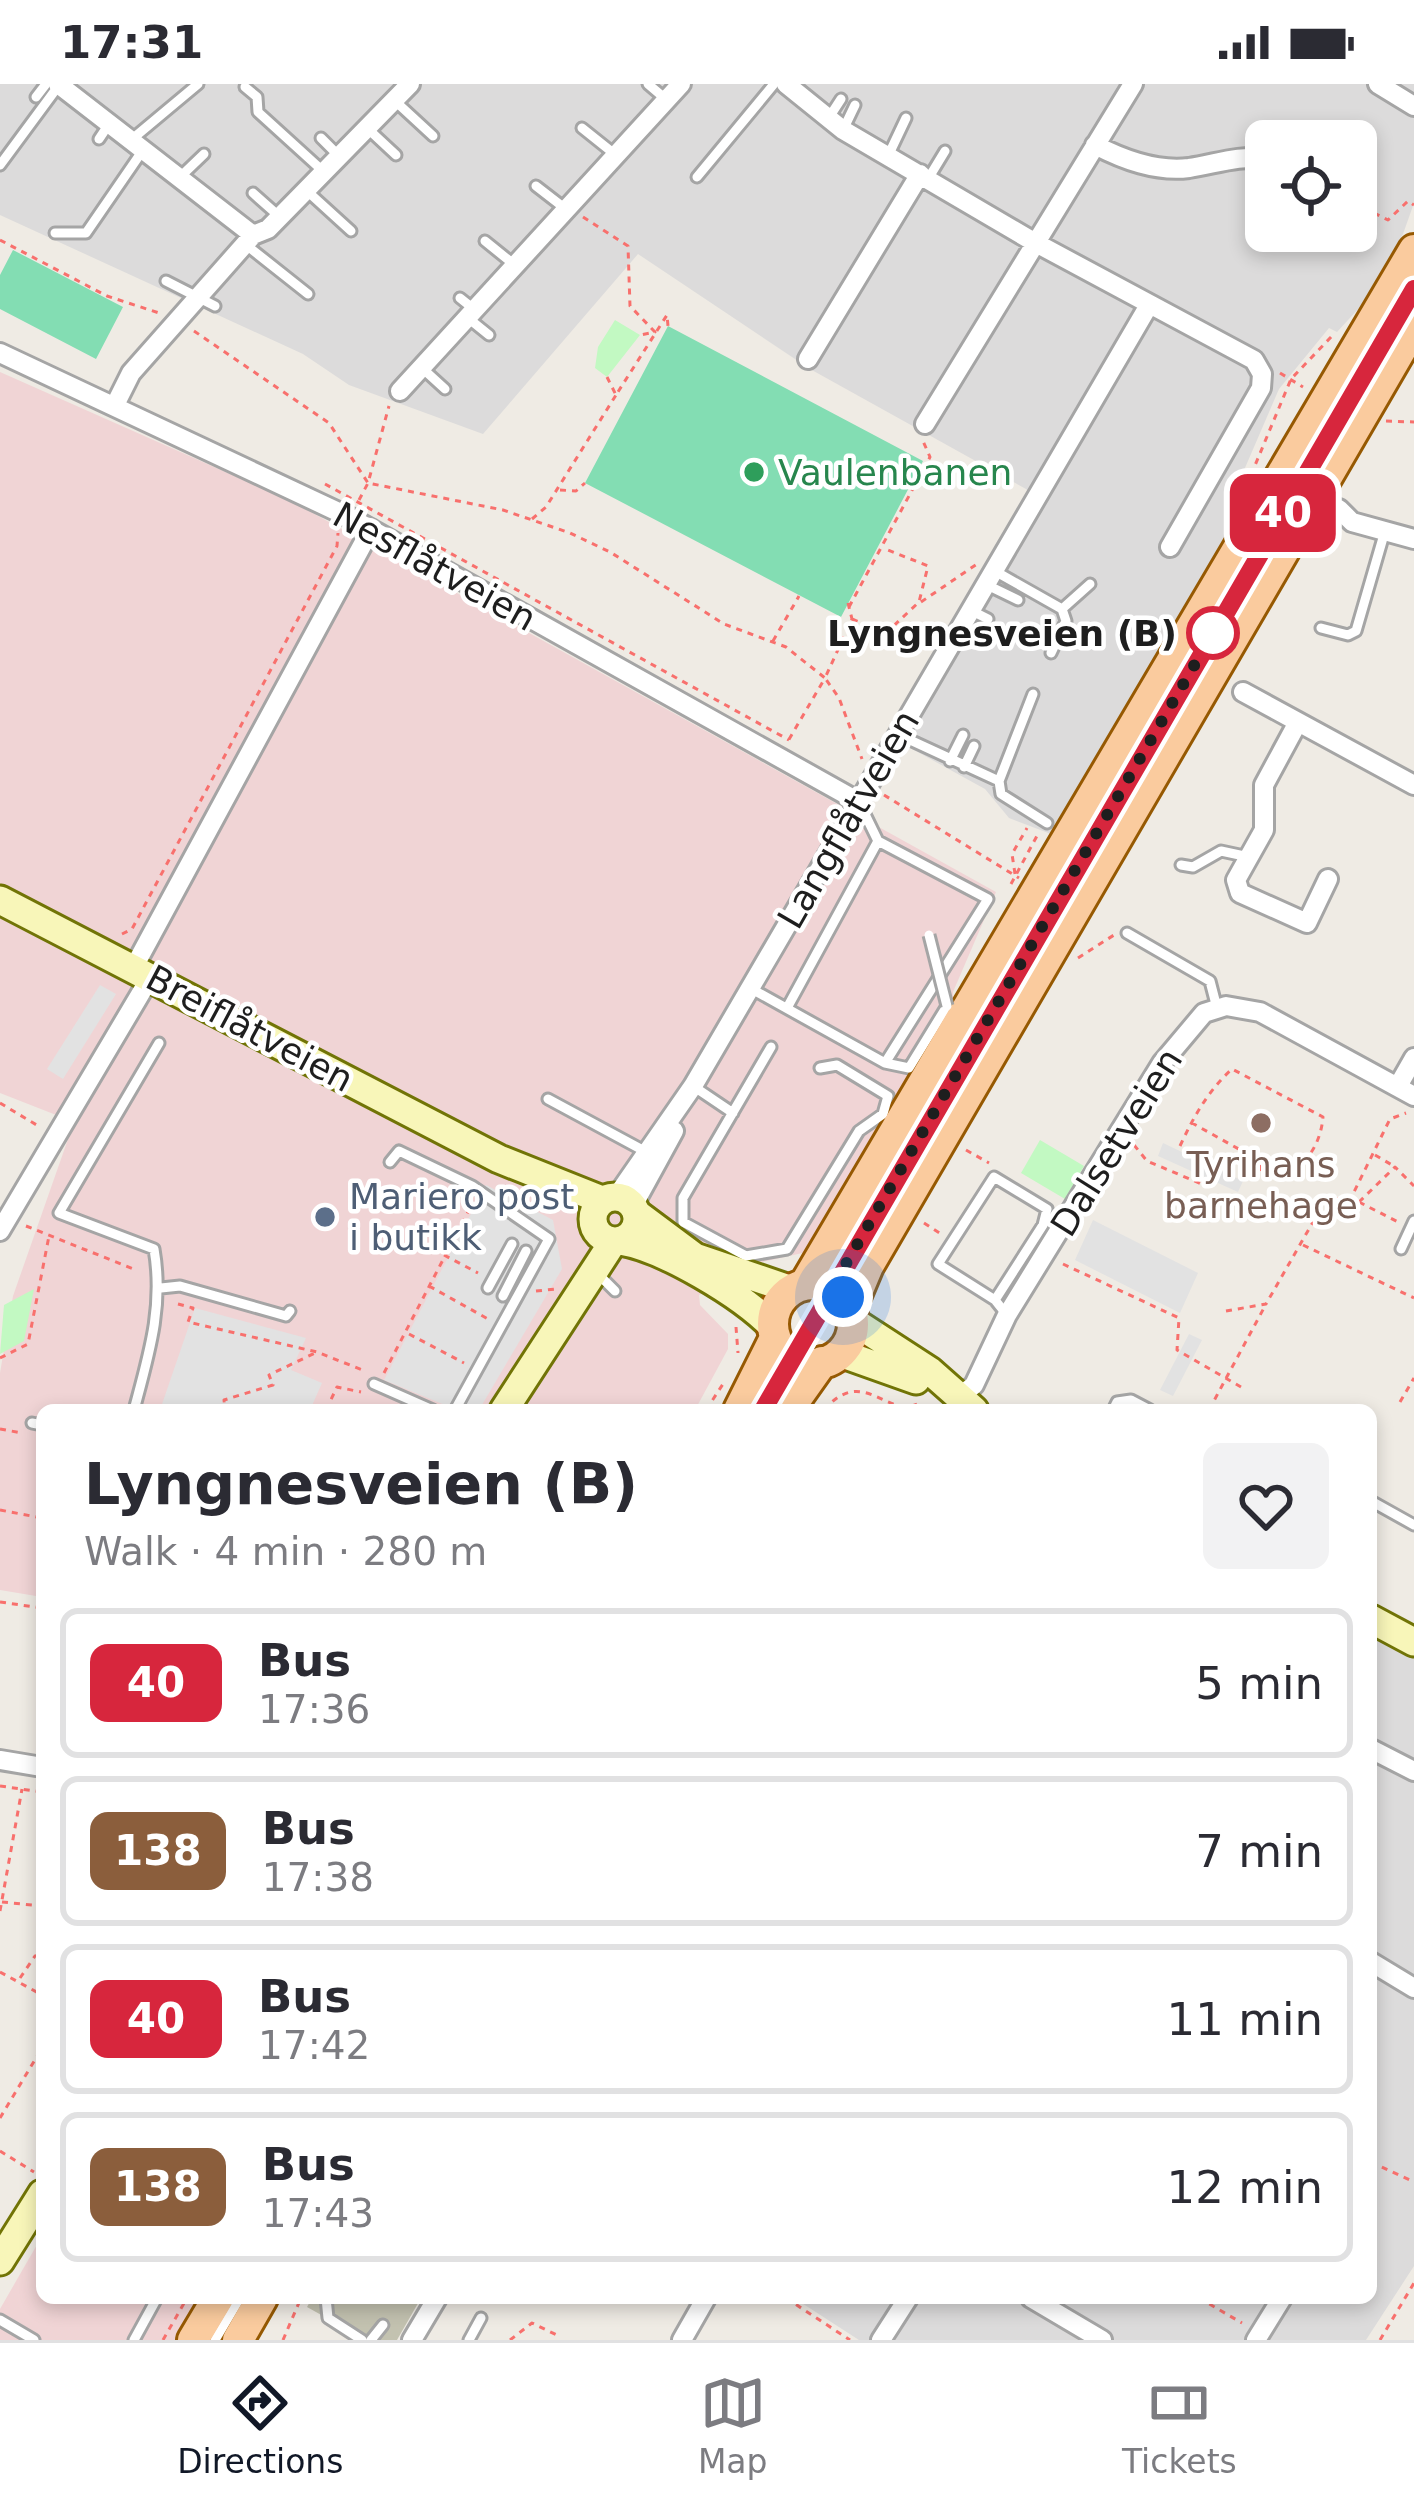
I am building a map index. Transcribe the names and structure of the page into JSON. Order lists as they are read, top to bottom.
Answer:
{
  "streets": {
    "street": [
      "Nesflåtveien",
      "Langflåtveien",
      "Breiflåtveien",
      "Dalsetveien"
    ]
  },
  "crossings": [
    ["Nesflåtveien", "Langflåtveien"],
    ["Langflåtveien", "Breiflåtveien"]
  ],
  "places": [
    "Vaulenbanen",
    "Lyngnesveien (B)",
    "Tyrihans barnehage",
    "Mariero post i butikk"
  ],
  "lines": ["bus line 40"],
  "page": {
    "status": "17:31",
    "on_map": "40",
    "heading": ["Lyngnesveien (B)", "Walk · 4 min · 280 m"],
    "list": [
      {
        "mark": "40",
        "name": "Bus",
        "note": "17:36",
        "value": "5 min"
      },
      {
        "mark": "138",
        "name": "Bus",
        "note": "17:38",
        "value": "7 min"
      },
      {
        "mark": "40",
        "name": "Bus",
        "note": "17:42",
        "value": "11 min"
      },
      {
        "mark": "138",
        "name": "Bus",
        "note": "17:43",
        "value": "12 min"
      }
    ],
    "tabs": ["Directions", "Map", "Tickets"]
  }
}
